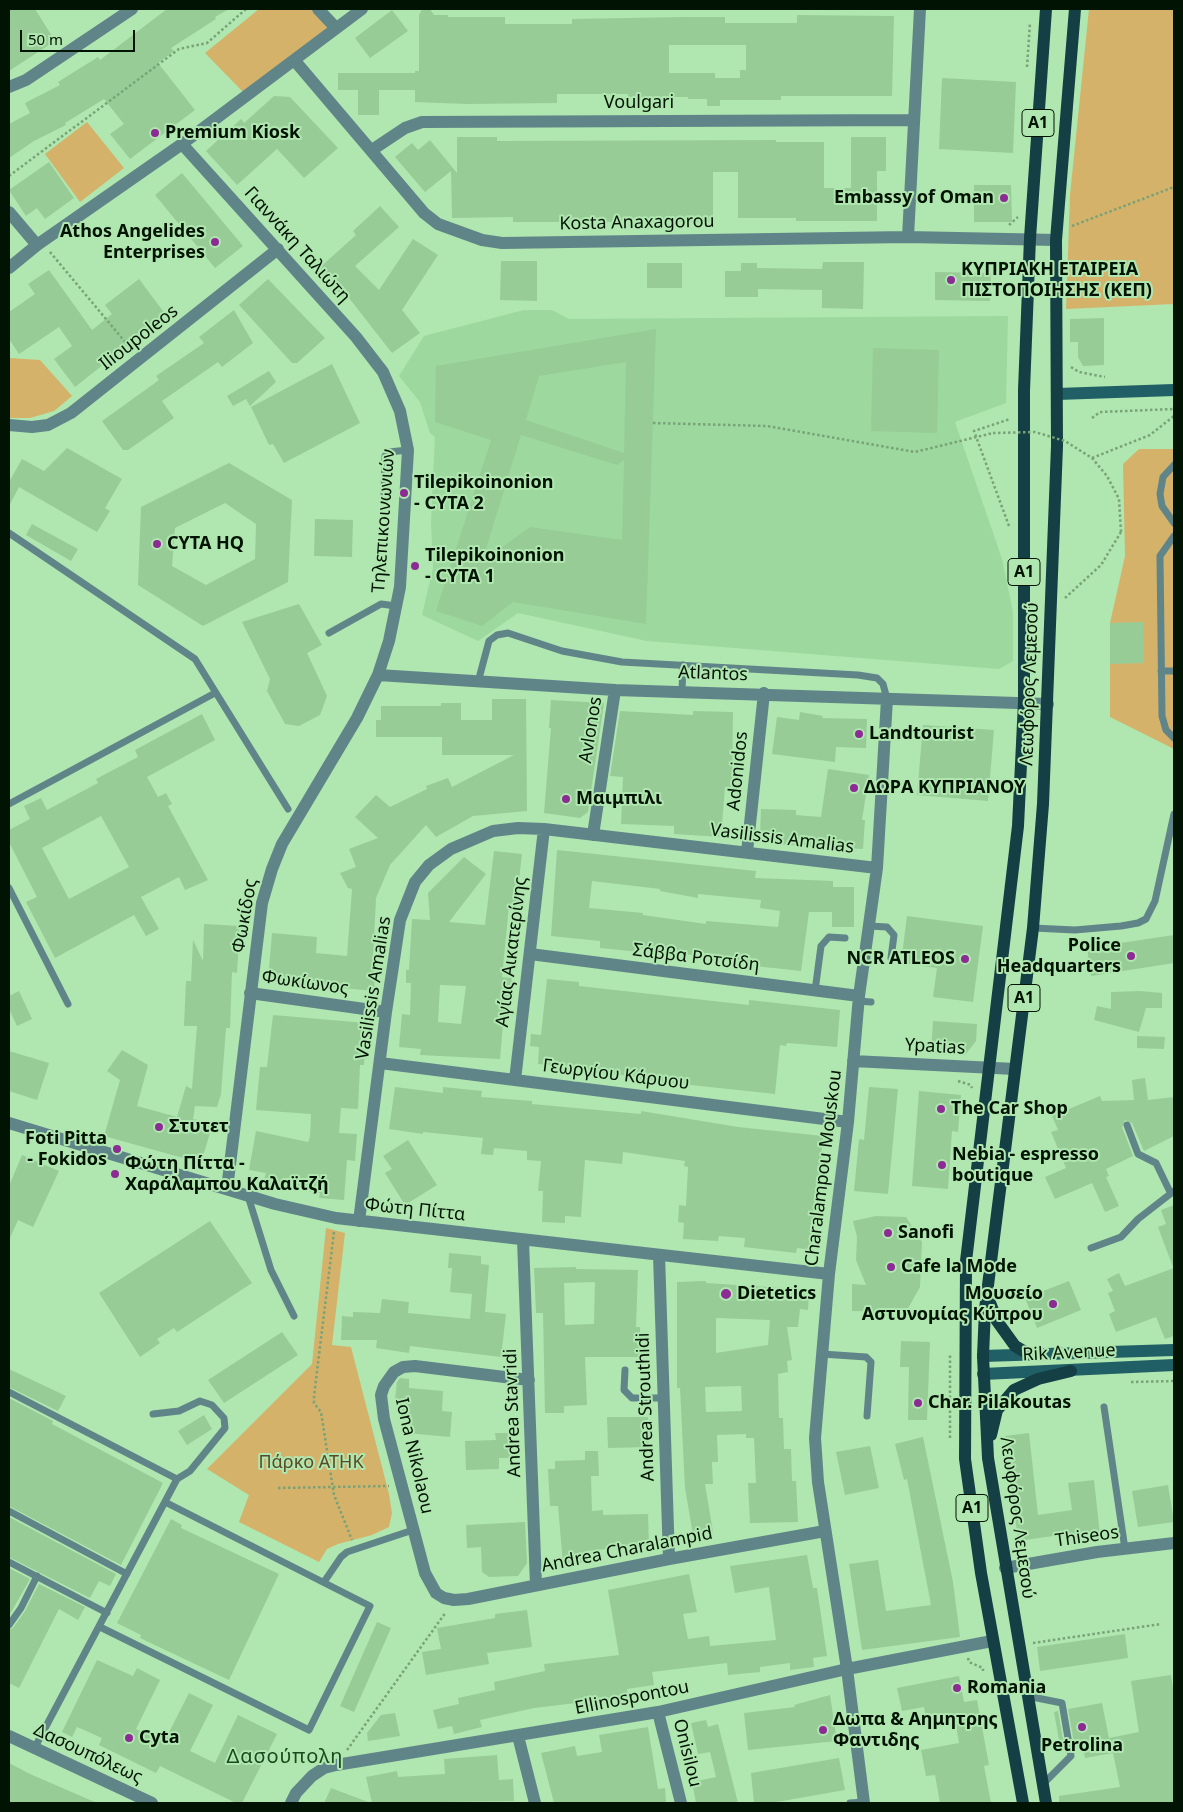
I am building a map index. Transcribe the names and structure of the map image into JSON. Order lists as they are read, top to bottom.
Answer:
{
  "streets": {
    "main road": ["A1", "Λεωφόρος Λεμεσού", "Rik Avenue"],
    "street": [
      "Voulgari",
      "Kosta Anaxagorou",
      "Γιαννάκη Ταλιώτη",
      "Ilioupoleos",
      "Τηλεπικοινωνιών",
      "Atlantos",
      "Avlonos",
      "Adonidos",
      "Vasilissis Amalias",
      "Φωκίδος",
      "Αγίας Αικατερίνης",
      "Σάββα Ροτσίδη",
      "Φωκίωνος",
      "Ypatias",
      "Γεωργίου Κάρυου",
      "Charalampou Mouskou",
      "Φώτη Πίττα",
      "Andrea Strouthidi",
      "Andrea Stavridi",
      "Iona Nikolaou",
      "Thiseos",
      "Andrea Charalampid",
      "Ellinospontou",
      "Onisilou",
      "Δασουπόλεως"
    ]
  },
  "crossings": [
    ["Voulgari", "Kosta Anaxagorou"],
    ["Kosta Anaxagorou", "Λεωφόρος Λεμεσού"],
    ["Γιαννάκη Ταλιώτη", "Ilioupoleos"],
    ["Γιαννάκη Ταλιώτη", "Τηλεπικοινωνιών"],
    ["Τηλεπικοινωνιών", "Atlantos"],
    ["Τηλεπικοινωνιών", "Φωκίδος"],
    ["Atlantos", "Λεωφόρος Λεμεσού"],
    ["Atlantos", "Avlonos"],
    ["Atlantos", "Adonidos"],
    ["Atlantos", "Φωκίδος"],
    ["Atlantos", "Charalampou Mouskou"],
    ["Λεωφόρος Λεμεσού", "Ypatias"],
    ["Λεωφόρος Λεμεσού", "Rik Avenue"],
    ["Λεωφόρος Λεμεσού", "Thiseos"],
    ["Λεωφόρος Λεμεσού", "Ellinospontou"],
    ["Avlonos", "Vasilissis Amalias"],
    ["Adonidos", "Vasilissis Amalias"],
    ["Vasilissis Amalias", "Αγίας Αικατερίνης"],
    ["Vasilissis Amalias", "Φωκίωνος"],
    ["Vasilissis Amalias", "Γεωργίου Κάρυου"],
    ["Vasilissis Amalias", "Charalampou Mouskou"],
    ["Vasilissis Amalias", "Φώτη Πίττα"],
    ["Φωκίδος", "Φωκίωνος"],
    ["Φωκίδος", "Φώτη Πίττα"],
    ["Αγίας Αικατερίνης", "Σάββα Ροτσίδη"],
    ["Αγίας Αικατερίνης", "Γεωργίου Κάρυου"],
    ["Σάββα Ροτσίδη", "Charalampou Mouskou"],
    ["Ypatias", "Charalampou Mouskou"],
    ["Γεωργίου Κάρυου", "Charalampou Mouskou"],
    ["Charalampou Mouskou", "Φώτη Πίττα"],
    ["Charalampou Mouskou", "Andrea Charalampid"],
    ["Charalampou Mouskou", "Ellinospontou"],
    ["Φώτη Πίττα", "Andrea Strouthidi"],
    ["Φώτη Πίττα", "Andrea Stavridi"],
    ["Andrea Strouthidi", "Andrea Charalampid"],
    ["Andrea Stavridi", "Iona Nikolaou"],
    ["Andrea Stavridi", "Andrea Charalampid"],
    ["Iona Nikolaou", "Andrea Charalampid"],
    ["Ellinospontou", "Onisilou"]
  ],
  "districts": ["Δασούπολη"],
  "parks": ["Πάρκο ΑΤΗΚ"],
  "places": [
    "Premium Kiosk",
    "Embassy of Oman",
    "Athos Angelides Enterprises",
    "ΚΥΠΡΙΑΚΗ ΕΤΑΙΡΕΙΑ ΠΙΣΤΟΠΟΙΗΣΗΣ (ΚΕΠ)",
    "Tilepikoinonion - CYTA 2",
    "CYTA HQ",
    "Tilepikoinonion - CYTA 1",
    "Landtourist",
    "ΔΩΡΑ ΚΥΠΡΙΑΝΟΥ",
    "Μαιμπιλι",
    "Police Headquarters",
    "NCR ATLEOS",
    "The Car Shop",
    "Στυτετ",
    "Foti Pitta - Fokidos",
    "Nebia - espresso boutique",
    "Φώτη Πίττα - Χαράλαμπου Καλαϊτζή",
    "Sanofi",
    "Cafe la Mode",
    "Dietetics",
    "Μουσείο Αστυνομίας Κύπρου",
    "Char. Pilakoutas",
    "Romania",
    "Petrolina",
    "Δωπα & Αημητρης Φαντιδης",
    "Cyta"
  ],
  "scale_bar": "50 m"
}
